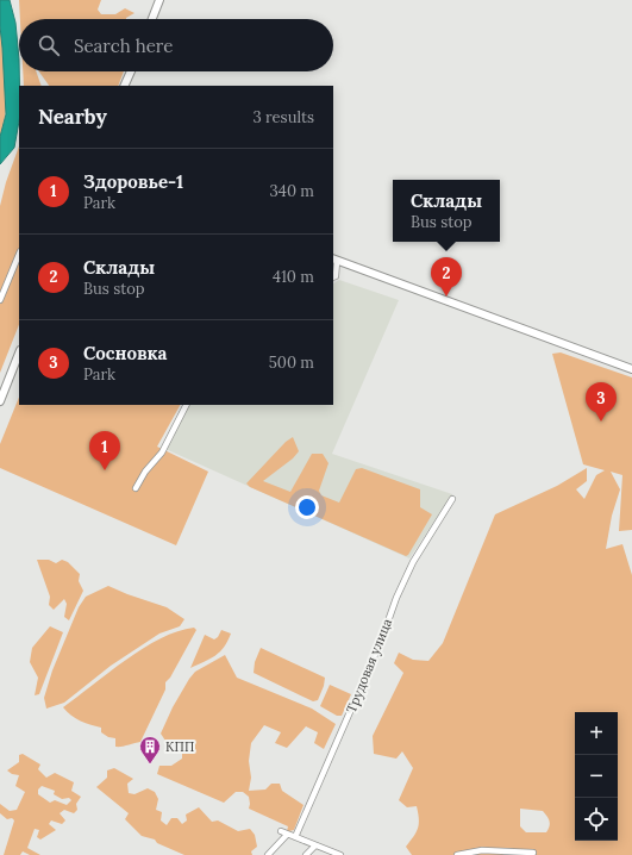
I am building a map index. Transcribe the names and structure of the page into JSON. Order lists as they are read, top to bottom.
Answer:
{
  "streets": {
    "street": ["Трудовая улица"]
  },
  "places": {
    "building": ["КПП"]
  },
  "page": {
    "search": "Search here",
    "heading": ["Nearby", "3 results"],
    "list": [
      {
        "mark": "1",
        "name": "Здоровье-1",
        "note": "Park",
        "value": "340 m"
      },
      {
        "mark": "2",
        "name": "Склады",
        "note": "Bus stop",
        "value": "410 m"
      },
      {
        "mark": "3",
        "name": "Сосновка",
        "note": "Park",
        "value": "500 m"
      }
    ],
    "popup": ["Склады", "Bus stop"],
    "pins": ["2", "3", "1"],
    "map_buttons": ["+", "−"]
  }
}
